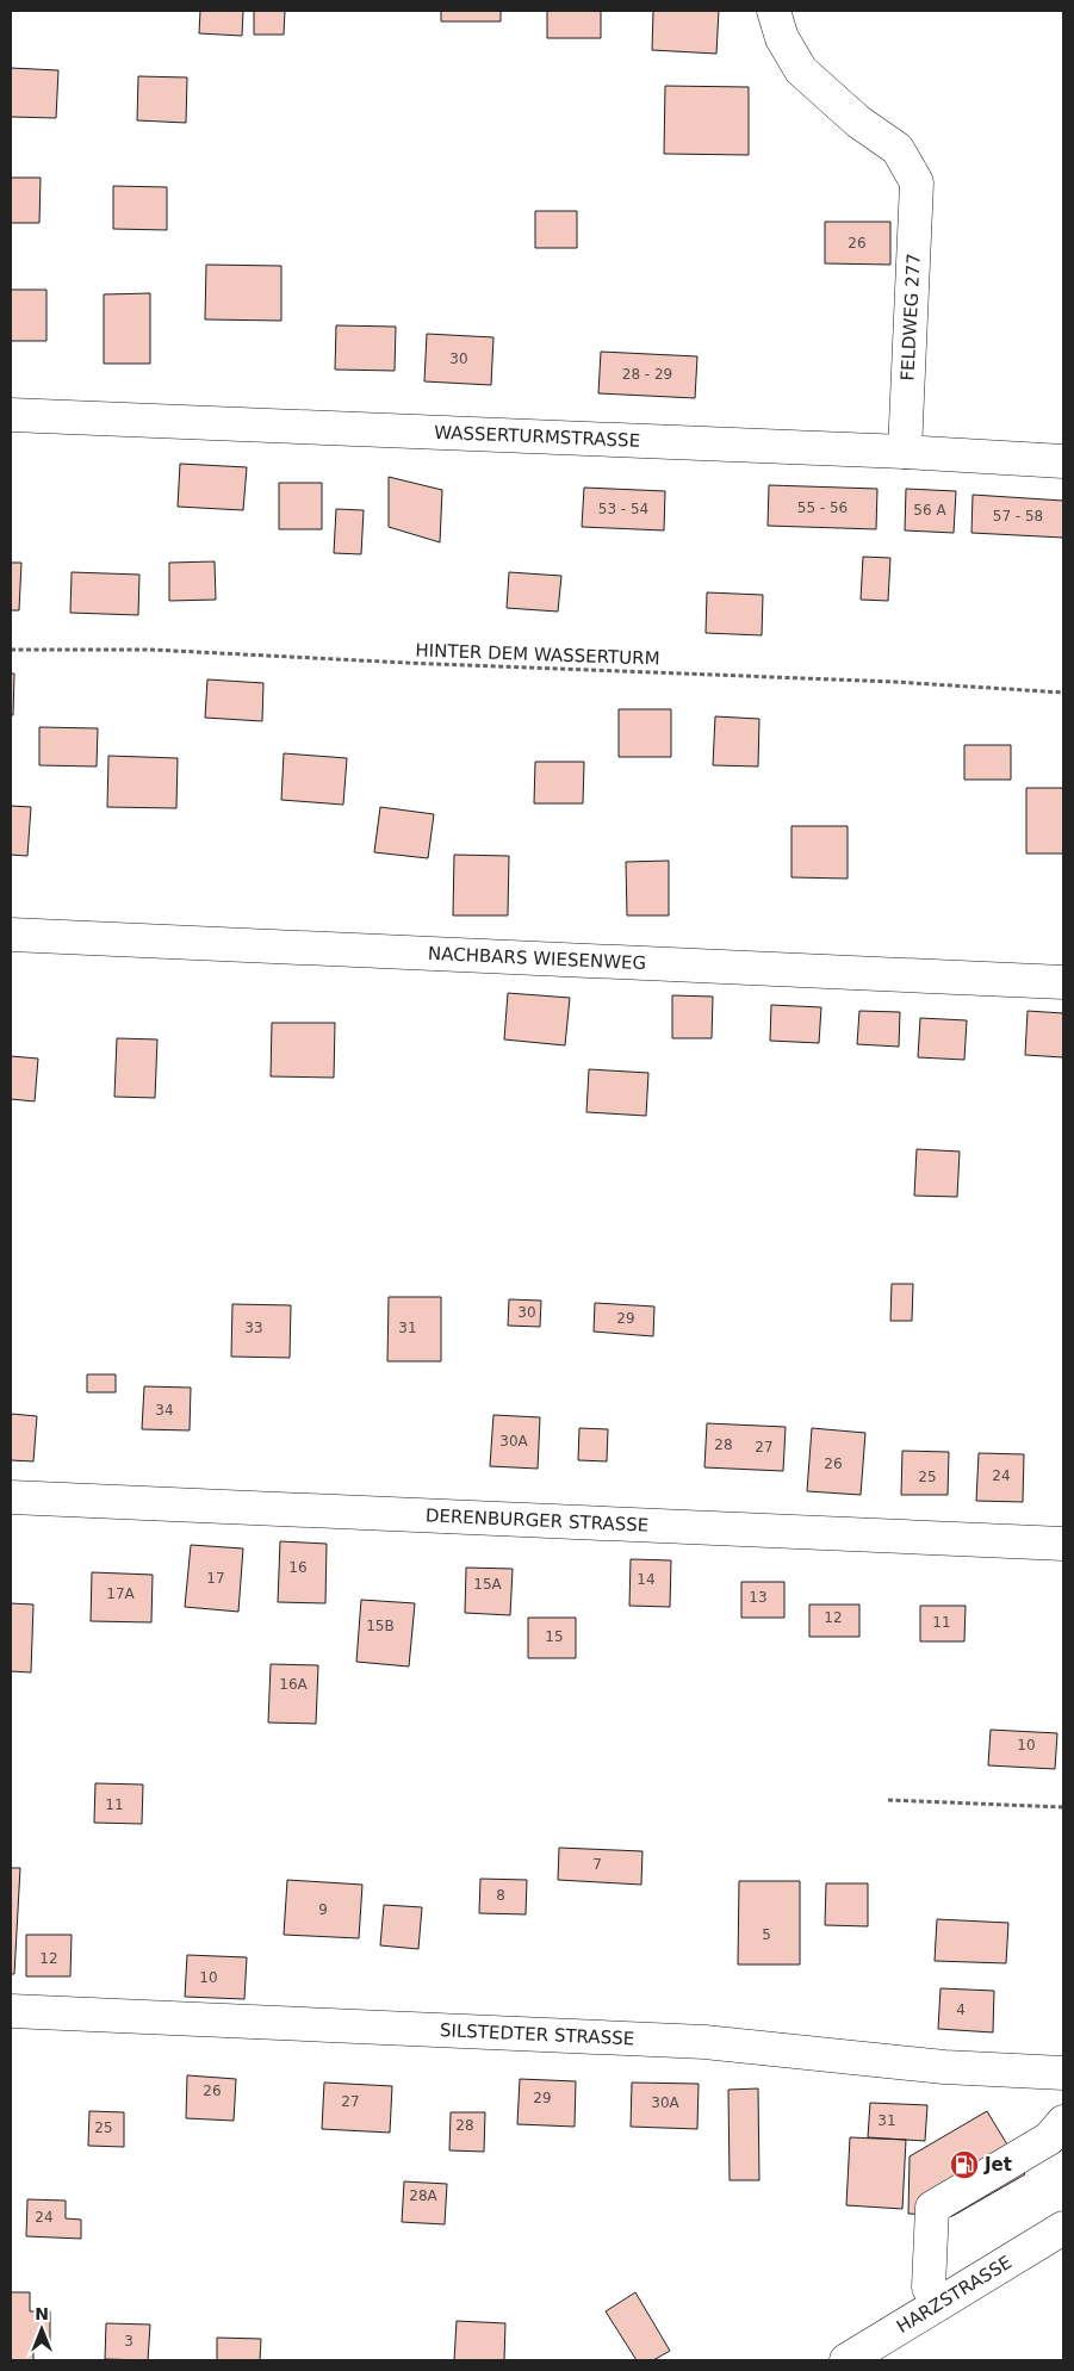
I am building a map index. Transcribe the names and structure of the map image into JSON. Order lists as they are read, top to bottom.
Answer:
{
  "streets": {
    "street": [
      "FELDWEG 277",
      "WASSERTURMSTRASSE",
      "NACHBARS WIESENWEG",
      "DERENBURGER STRASSE",
      "SILSTEDTER STRASSE",
      "HARZSTRASSE"
    ],
    "path": ["HINTER DEM WASSERTURM"]
  },
  "crossings": [
    ["FELDWEG 277", "WASSERTURMSTRASSE"]
  ],
  "places": {
    "fuel station": ["Jet"]
  },
  "house_numbers": [
    "26",
    "30",
    "28 - 29",
    "55 - 56",
    "53 - 54",
    "56 A",
    "57 - 58",
    "30",
    "29",
    "33",
    "31",
    "34",
    "30A",
    "28",
    "27",
    "26",
    "24",
    "25",
    "16",
    "17",
    "14",
    "15A",
    "17A",
    "13",
    "12",
    "11",
    "15B",
    "15",
    "16A",
    "10",
    "11",
    "7",
    "8",
    "9",
    "5",
    "12",
    "10",
    "4",
    "26",
    "29",
    "27",
    "30A",
    "31",
    "28",
    "25",
    "28A",
    "24",
    "3"
  ],
  "north": "top"
}
